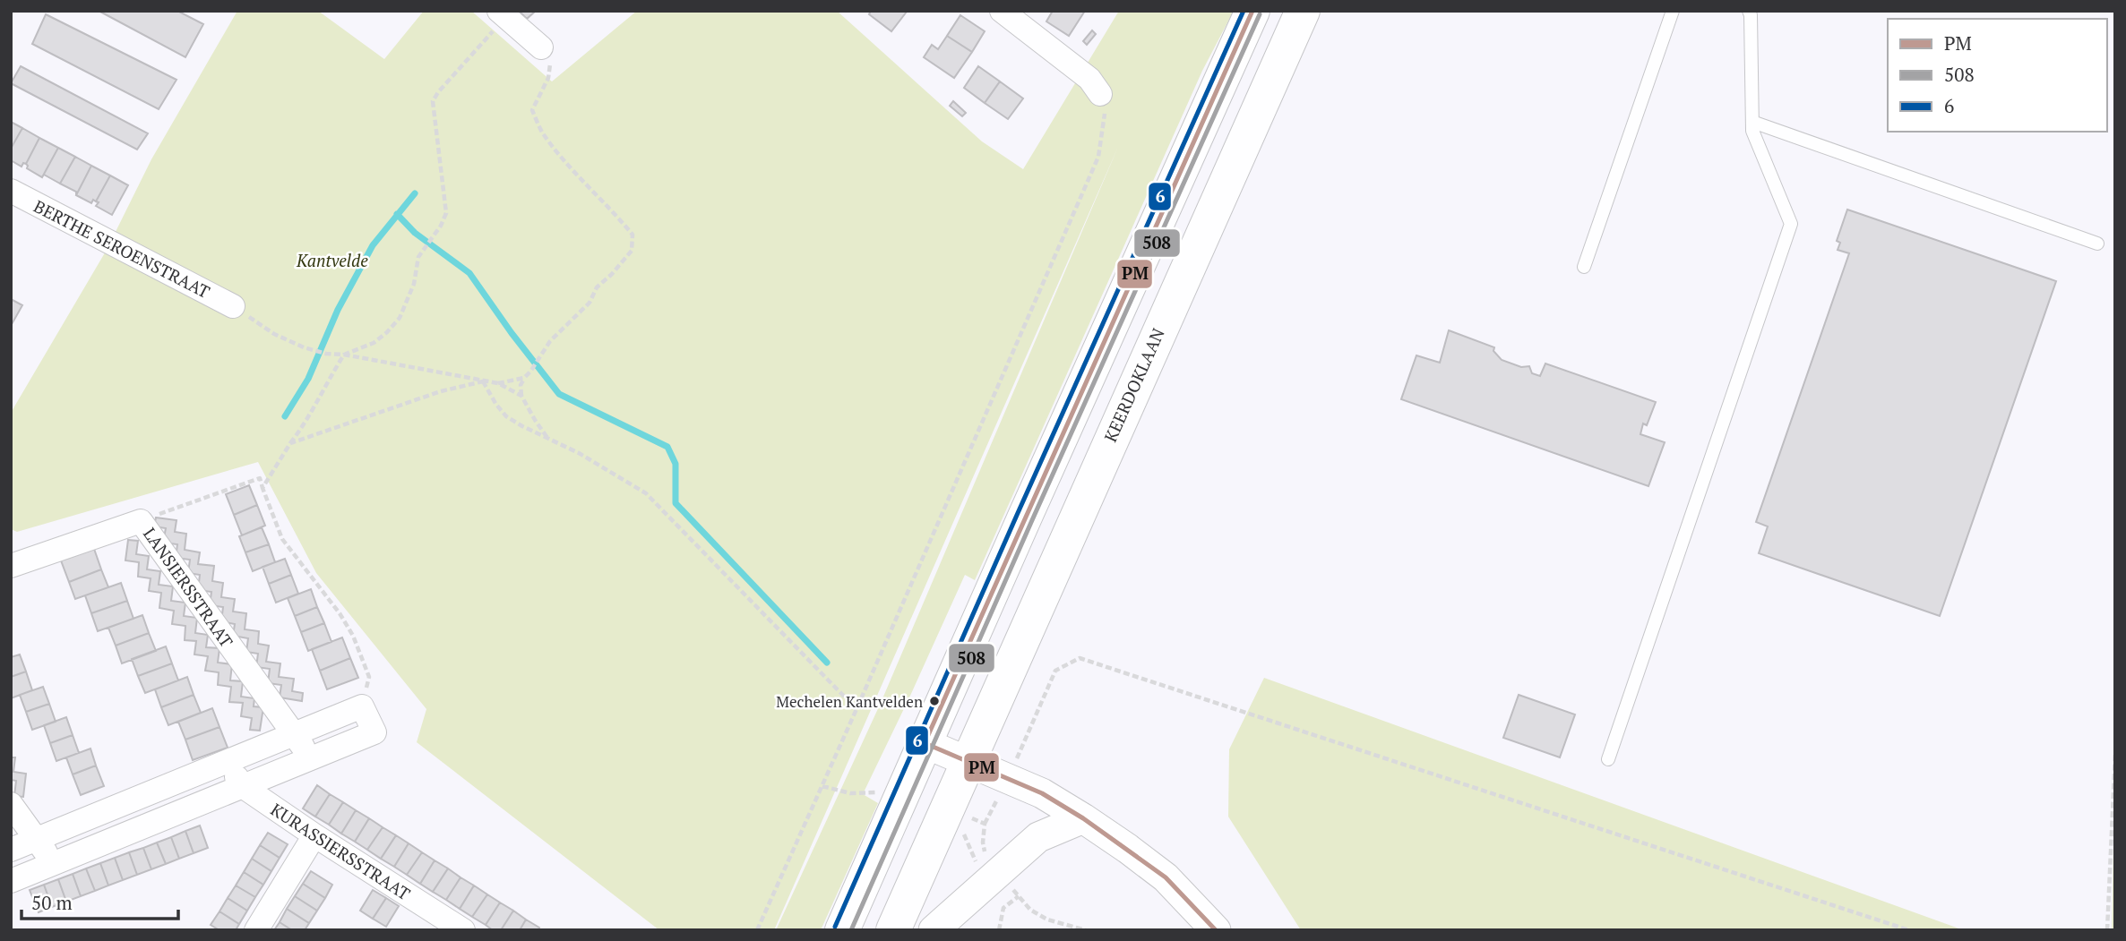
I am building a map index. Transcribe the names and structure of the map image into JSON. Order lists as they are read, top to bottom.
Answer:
{
  "streets": {
    "main road": ["KEERDOKLAAN"],
    "street": ["BERTHE SEROENSTRAAT", "LANSIERSSTRAAT", "KURASSIERSSTRAAT"]
  },
  "parks": ["Kantvelde"],
  "places": ["Mechelen Kantvelden"],
  "lines": ["transit line PM", "transit line 6", "transit line 508"],
  "legend": ["PM", "508", "6"],
  "scale_bar": "50 m"
}
